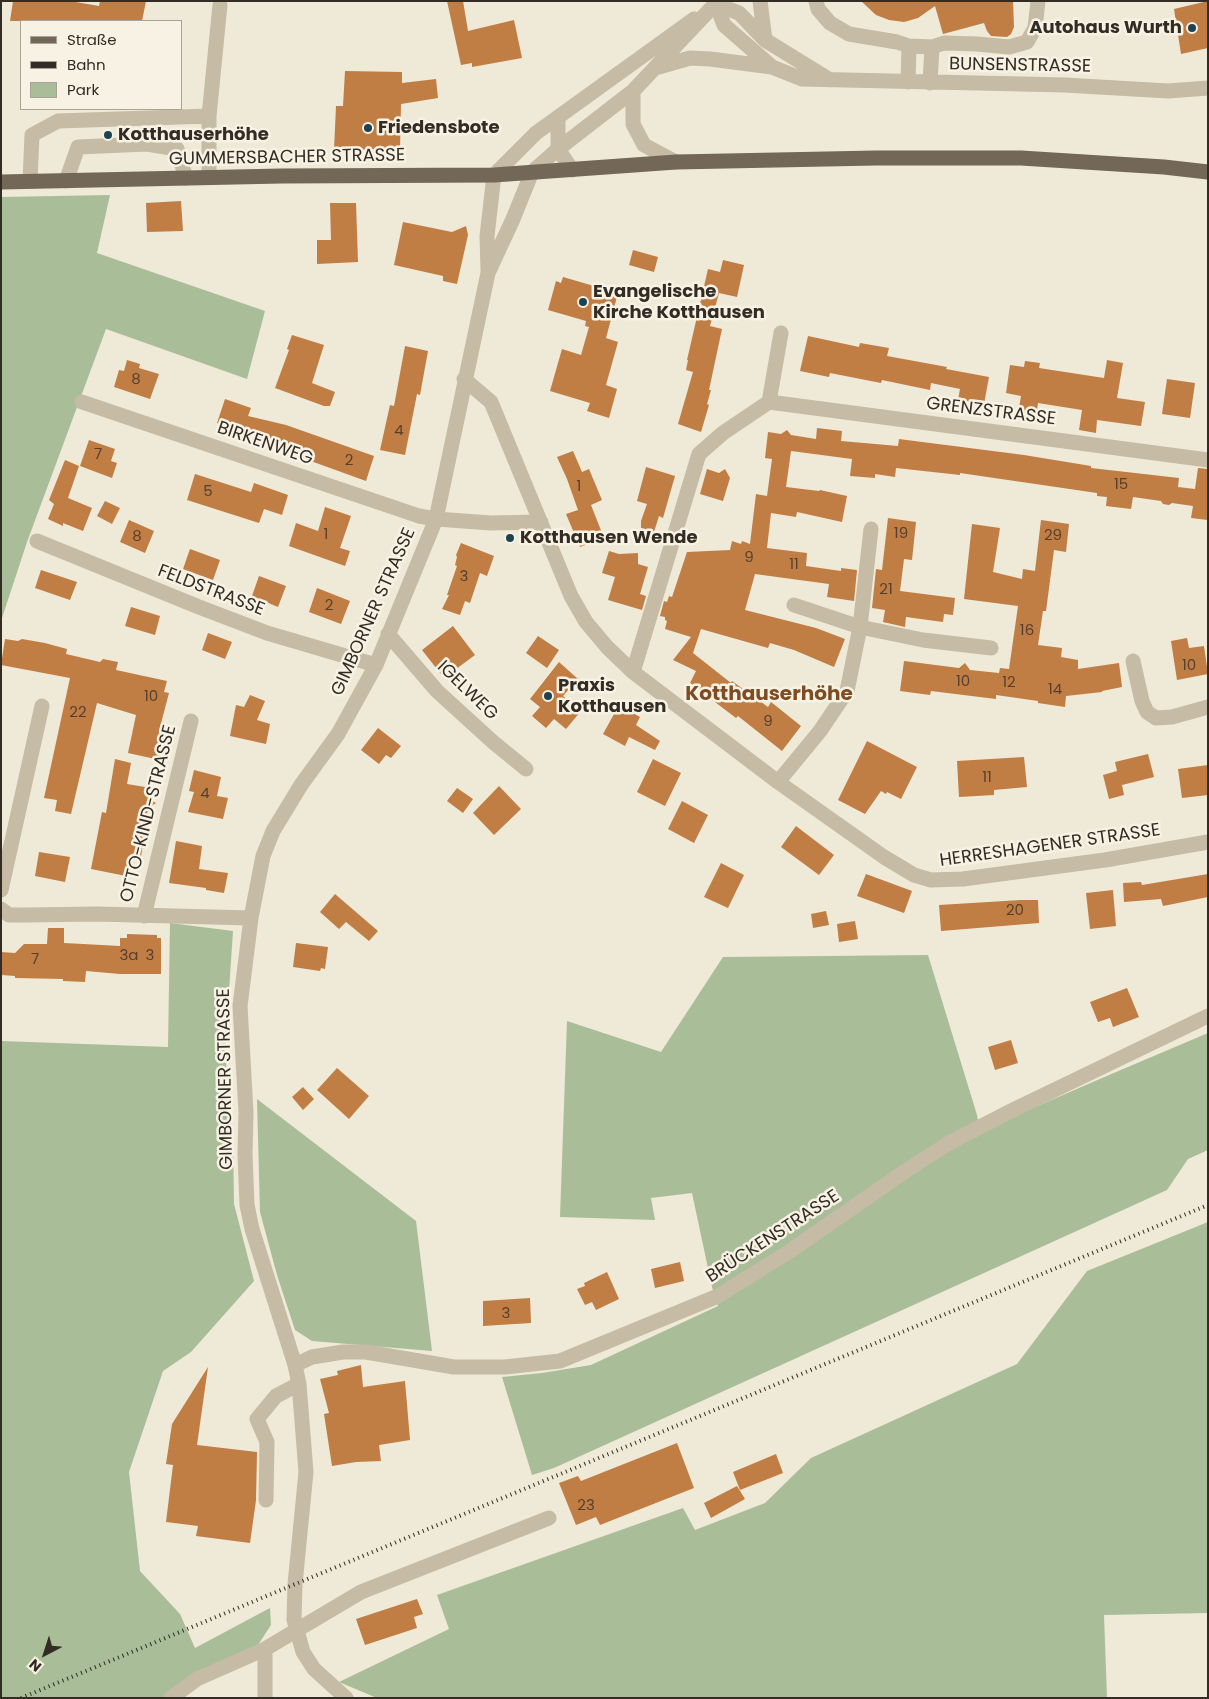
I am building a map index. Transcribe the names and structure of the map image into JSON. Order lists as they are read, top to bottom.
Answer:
{
  "streets": {
    "main road": ["GUMMERSBACHER STRASSE"],
    "street": [
      "BUNSENSTRASSE",
      "GRENZSTRASSE",
      "BIRKENWEG",
      "FELDSTRASSE",
      "GIMBORNER STRASSE",
      "IGELWEG",
      "OTTO-KIND-STRASSE",
      "HERRESHAGENER STRASSE",
      "BRÜCKENSTRASSE"
    ]
  },
  "crossings": [
    ["GUMMERSBACHER STRASSE", "GIMBORNER STRASSE"],
    ["BIRKENWEG", "GIMBORNER STRASSE"],
    ["FELDSTRASSE", "GIMBORNER STRASSE"],
    ["GIMBORNER STRASSE", "IGELWEG"],
    ["GIMBORNER STRASSE", "OTTO-KIND-STRASSE"],
    ["GIMBORNER STRASSE", "HERRESHAGENER STRASSE"],
    ["GIMBORNER STRASSE", "BRÜCKENSTRASSE"]
  ],
  "districts": ["Kotthauserhöhe"],
  "places": [
    "Autohaus Wurth",
    "Friedensbote",
    "Kotthauserhöhe",
    "Evangelische Kirche Kotthausen",
    "Kotthausen Wende",
    "Praxis Kotthausen"
  ],
  "house_numbers": [
    "8",
    "4",
    "7",
    "2",
    "15",
    "1",
    "5",
    "19",
    "1",
    "29",
    "8",
    "9",
    "11",
    "3",
    "21",
    "2",
    "16",
    "10",
    "10",
    "12",
    "14",
    "10",
    "22",
    "9",
    "11",
    "4",
    "20",
    "3a",
    "3",
    "7",
    "3",
    "23"
  ],
  "legend": ["Straße", "Bahn", "Park"],
  "north": "bottom left"
}
